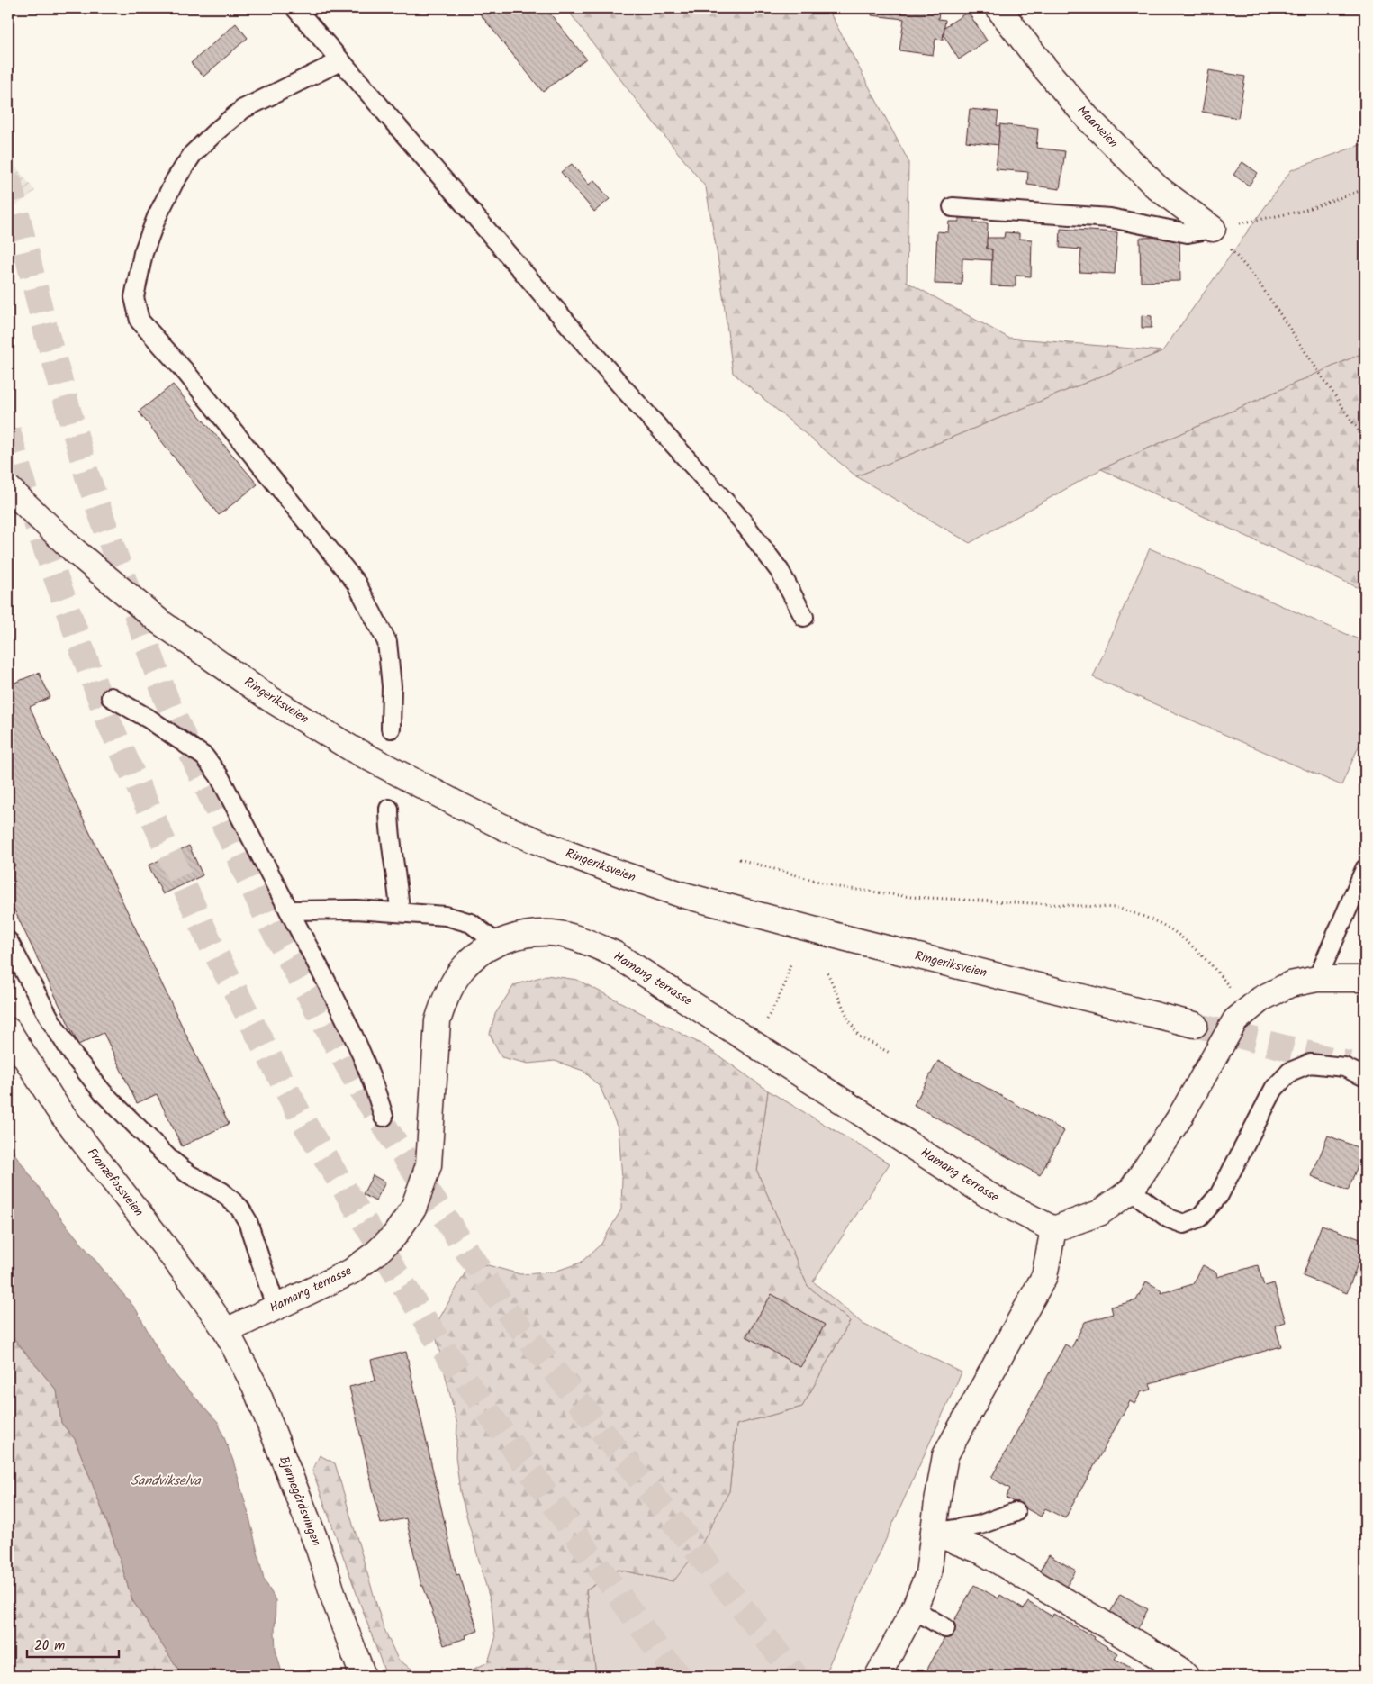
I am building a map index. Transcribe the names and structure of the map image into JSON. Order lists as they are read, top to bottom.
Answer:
{
  "streets": {
    "street": [
      "Maarveien",
      "Ringeriksveien",
      "Hamang terrasse",
      "Franzefossveien",
      "Bjørnegårdsvingen"
    ]
  },
  "crossings": [
    ["Hamang terrasse", "Franzefossveien"],
    ["Hamang terrasse", "Bjørnegårdsvingen"],
    ["Franzefossveien", "Bjørnegårdsvingen"]
  ],
  "water": ["Sandvikselva"],
  "scale_bar": "20 m"
}
